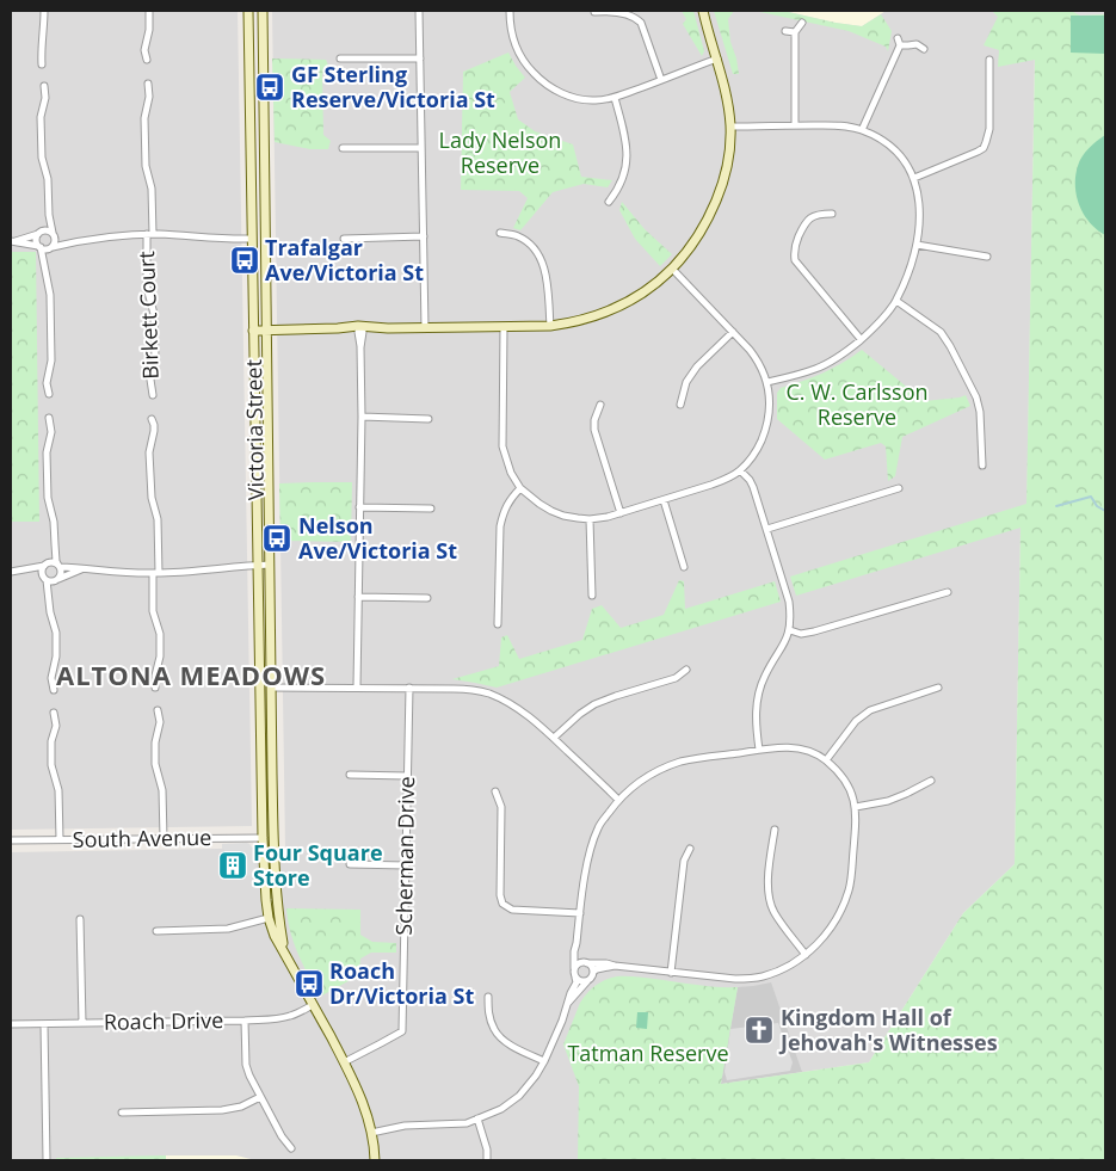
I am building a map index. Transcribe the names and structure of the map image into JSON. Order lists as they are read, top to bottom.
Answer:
{
  "streets": {
    "street": [
      "Birkett Court",
      "Victoria Street",
      "South Avenue",
      "Scherman Drive",
      "Roach Drive"
    ]
  },
  "crossings": [
    ["Victoria Street", "South Avenue"],
    ["Victoria Street", "Scherman Drive"],
    ["Victoria Street", "Roach Drive"]
  ],
  "districts": ["ALTONA MEADOWS"],
  "parks": ["Lady Nelson Reserve", "C. W. Carlsson Reserve", "Tatman Reserve"],
  "places": {
    "bus stop": [
      "GF Sterling Reserve/Victoria St",
      "Trafalgar Ave/Victoria St",
      "Nelson Ave/Victoria St",
      "Roach Dr/Victoria St"
    ],
    "building": ["Four Square Store"],
    "church": ["Kingdom Hall of Jehovah's Witnesses"]
  }
}
